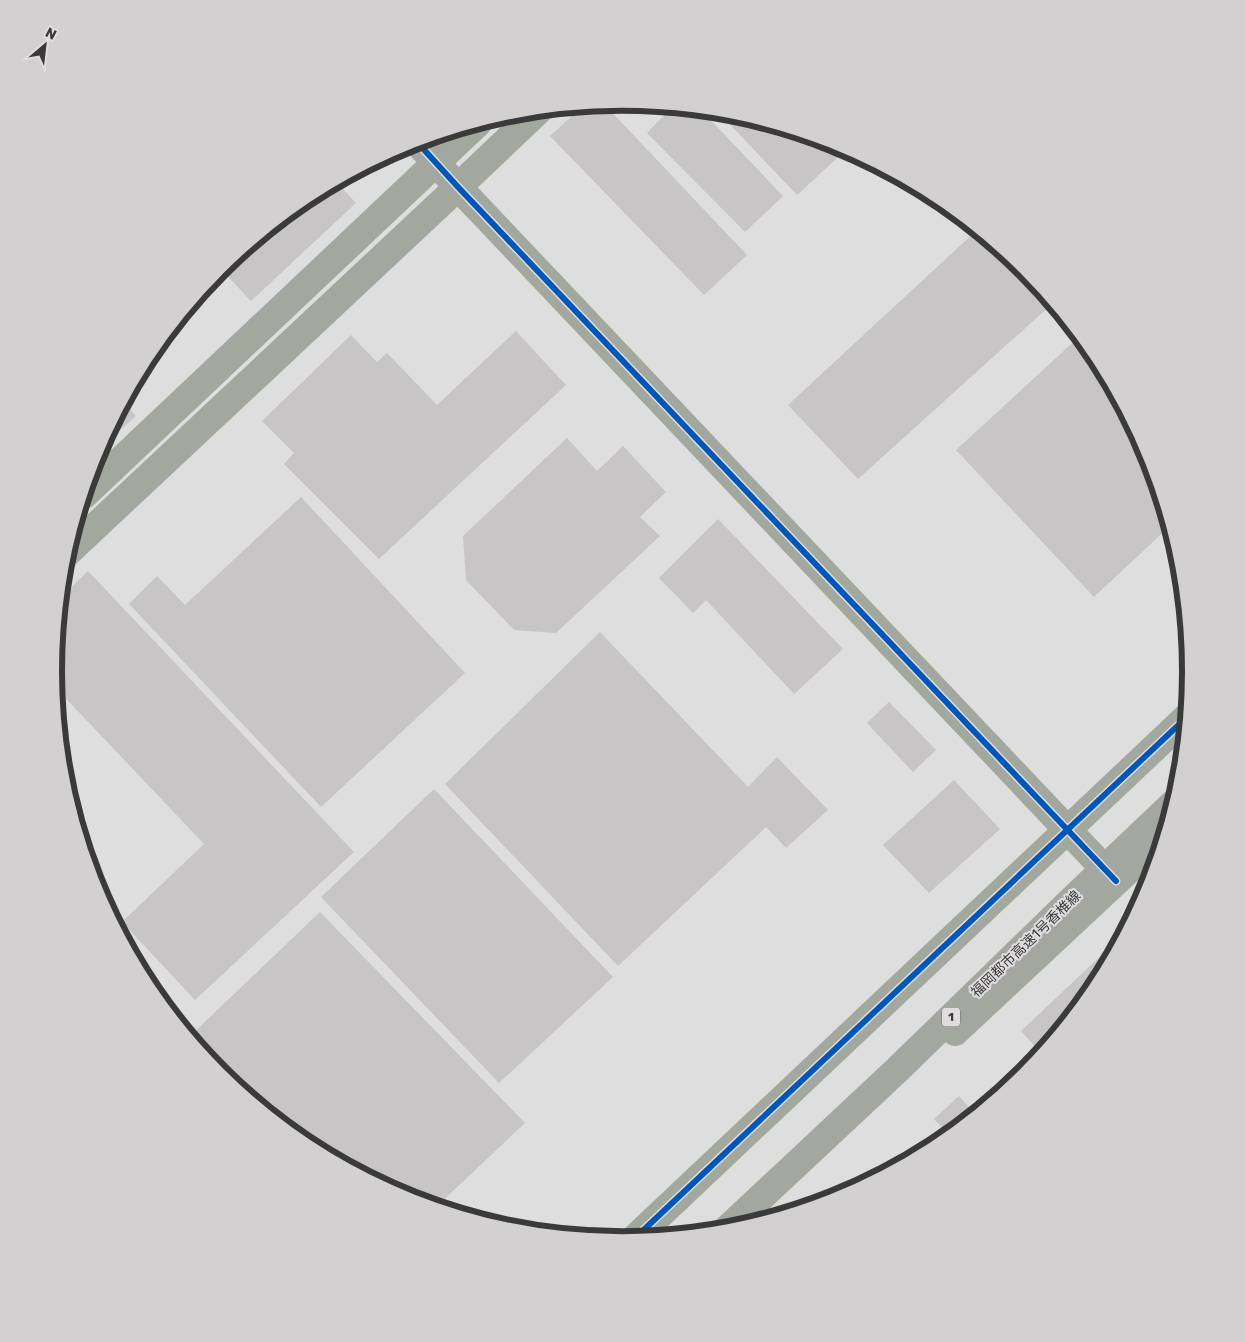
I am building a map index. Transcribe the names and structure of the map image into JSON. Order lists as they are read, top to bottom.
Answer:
{
  "streets": {
    "highway": ["福岡都市高速1号香椎線", "1"]
  },
  "north": "top right"
}
